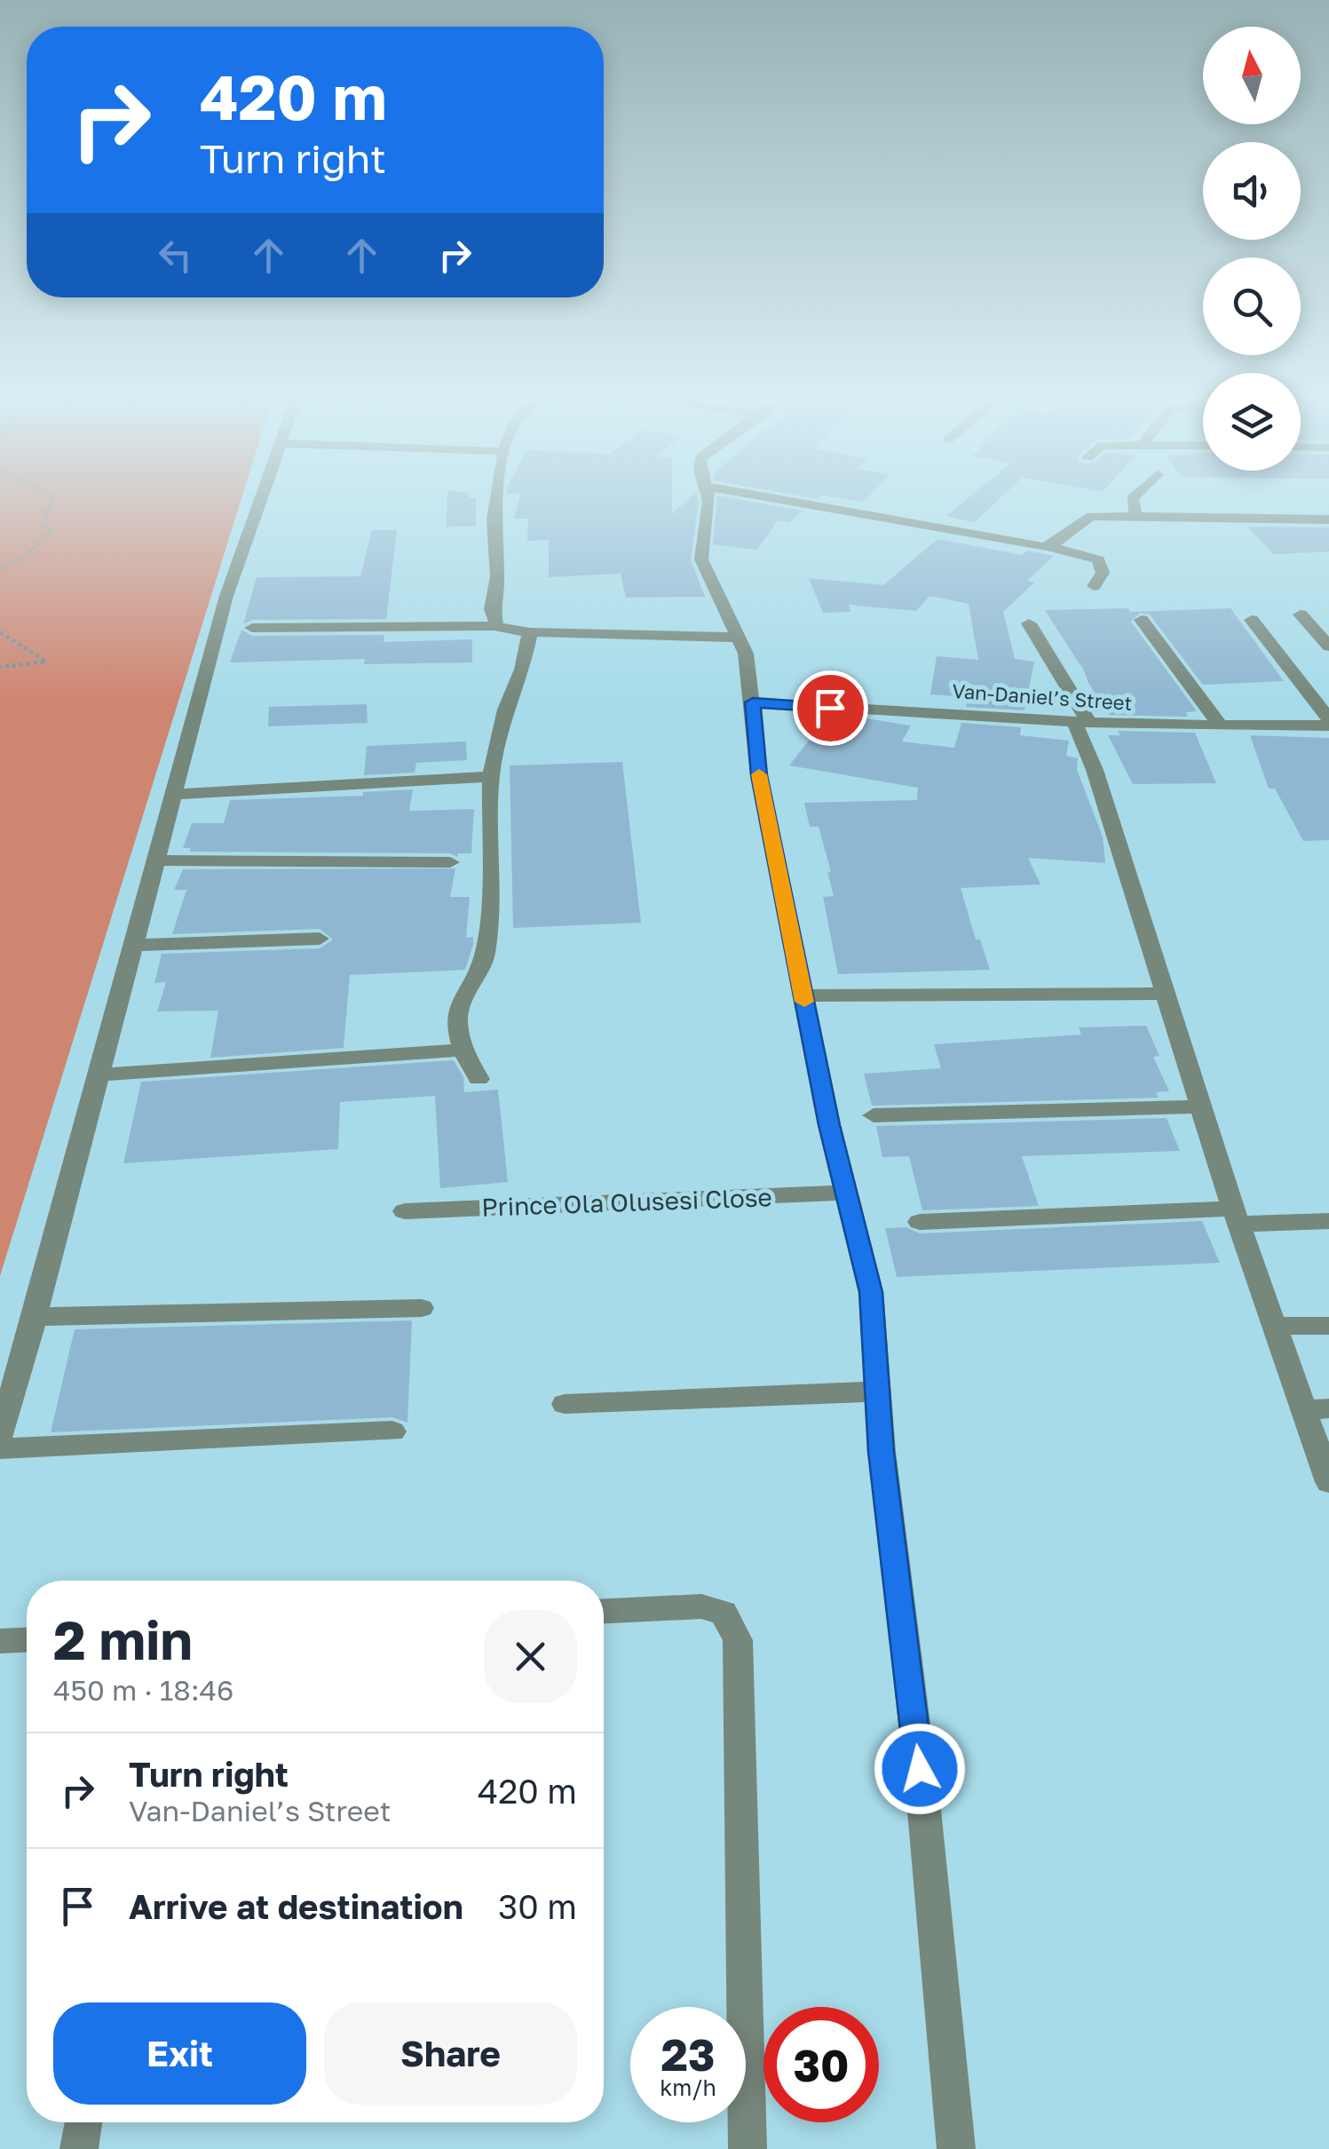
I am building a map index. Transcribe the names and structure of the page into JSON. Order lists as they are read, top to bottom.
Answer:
{
  "streets": {
    "street": ["Van-Daniel’s Street", "Prince Ola Olusesi Close"]
  },
  "north": "top",
  "page": {
    "turn": ["420 m", "Turn right"],
    "heading": ["2 min", "450 m · 18:46"],
    "list": [
      {
        "name": "Turn right",
        "note": "Van-Daniel’s Street",
        "value": "420 m"
      },
      {
        "name": "Arrive at destination",
        "value": "30 m"
      }
    ],
    "buttons": ["Exit", "Share"],
    "speed": "23 km/h",
    "limit": "30"
  }
}
